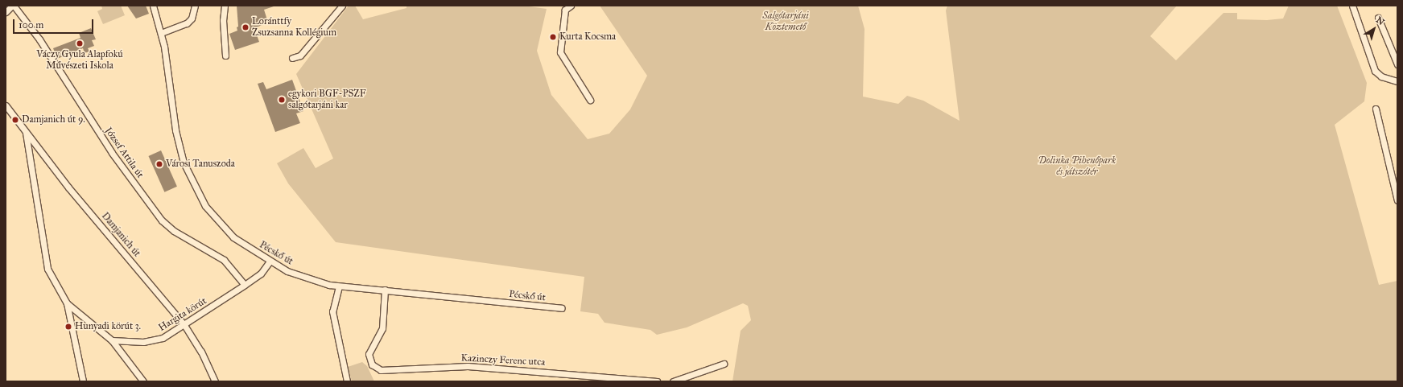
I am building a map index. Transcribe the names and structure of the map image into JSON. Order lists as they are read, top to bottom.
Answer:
{
  "streets": {
    "street": [
      "József Attila út",
      "Damjanich út",
      "Pécskő út",
      "Hargita körút",
      "Kazinczy Ferenc utca"
    ]
  },
  "crossings": [
    ["József Attila út", "Hargita körút"],
    ["Damjanich út", "Hargita körút"],
    ["Pécskő út", "Hargita körút"],
    ["Pécskő út", "Kazinczy Ferenc utca"]
  ],
  "parks": ["Salgótarjáni Köztemető", "Dolinka Pihenőpark és játszótér"],
  "places": [
    "Loránttfy Zsuzsanna Kollégium",
    "Kurta Kocsma",
    "Váczy Gyula Alapfokú Művészeti Iskola",
    "egykori BGF-PSZF salgótarjáni kar",
    "Damjanich út 9.",
    "Városi Tanuszoda",
    "Hunyadi körút 3."
  ],
  "scale_bar": "100 m",
  "north": "top right"
}
